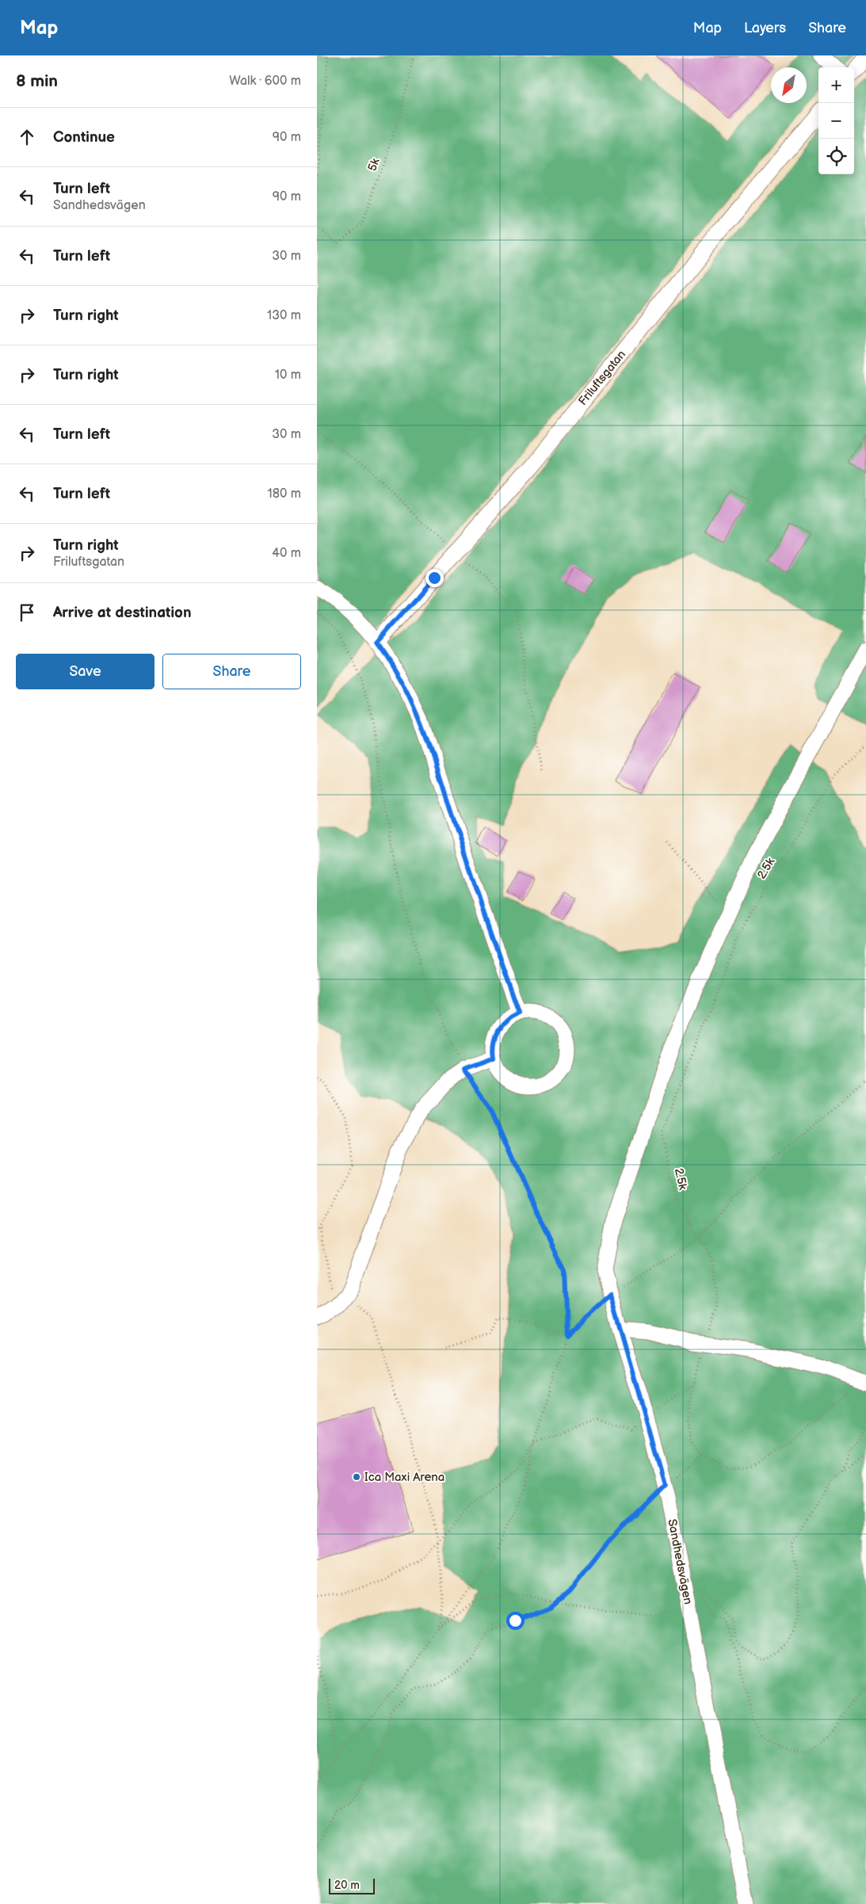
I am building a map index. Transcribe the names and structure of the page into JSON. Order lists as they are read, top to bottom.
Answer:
{
  "streets": {
    "street": ["Friluftsgatan", "Sandhedsvägen"],
    "path": ["5k", "2.5k"]
  },
  "places": ["Ica Maxi Arena"],
  "scale_bar": "20 m",
  "north": "bottom left",
  "page": {
    "header": "Map",
    "nav": ["Map", "Layers", "Share"],
    "heading": ["8 min", "Walk · 600 m"],
    "map_buttons": ["+", "−"],
    "list": [
      ["Continue", "90 m"],
      ["Turn left", "Sandhedsvägen", "90 m"],
      ["Turn left", "30 m"],
      ["Turn right", "130 m"],
      ["Turn right", "10 m"],
      ["Turn left", "30 m"],
      ["Turn left", "180 m"],
      ["Turn right", "Friluftsgatan", "40 m"],
      "Arrive at destination"
    ],
    "buttons": ["Save", "Share"],
    "scale": "20 m"
  }
}
